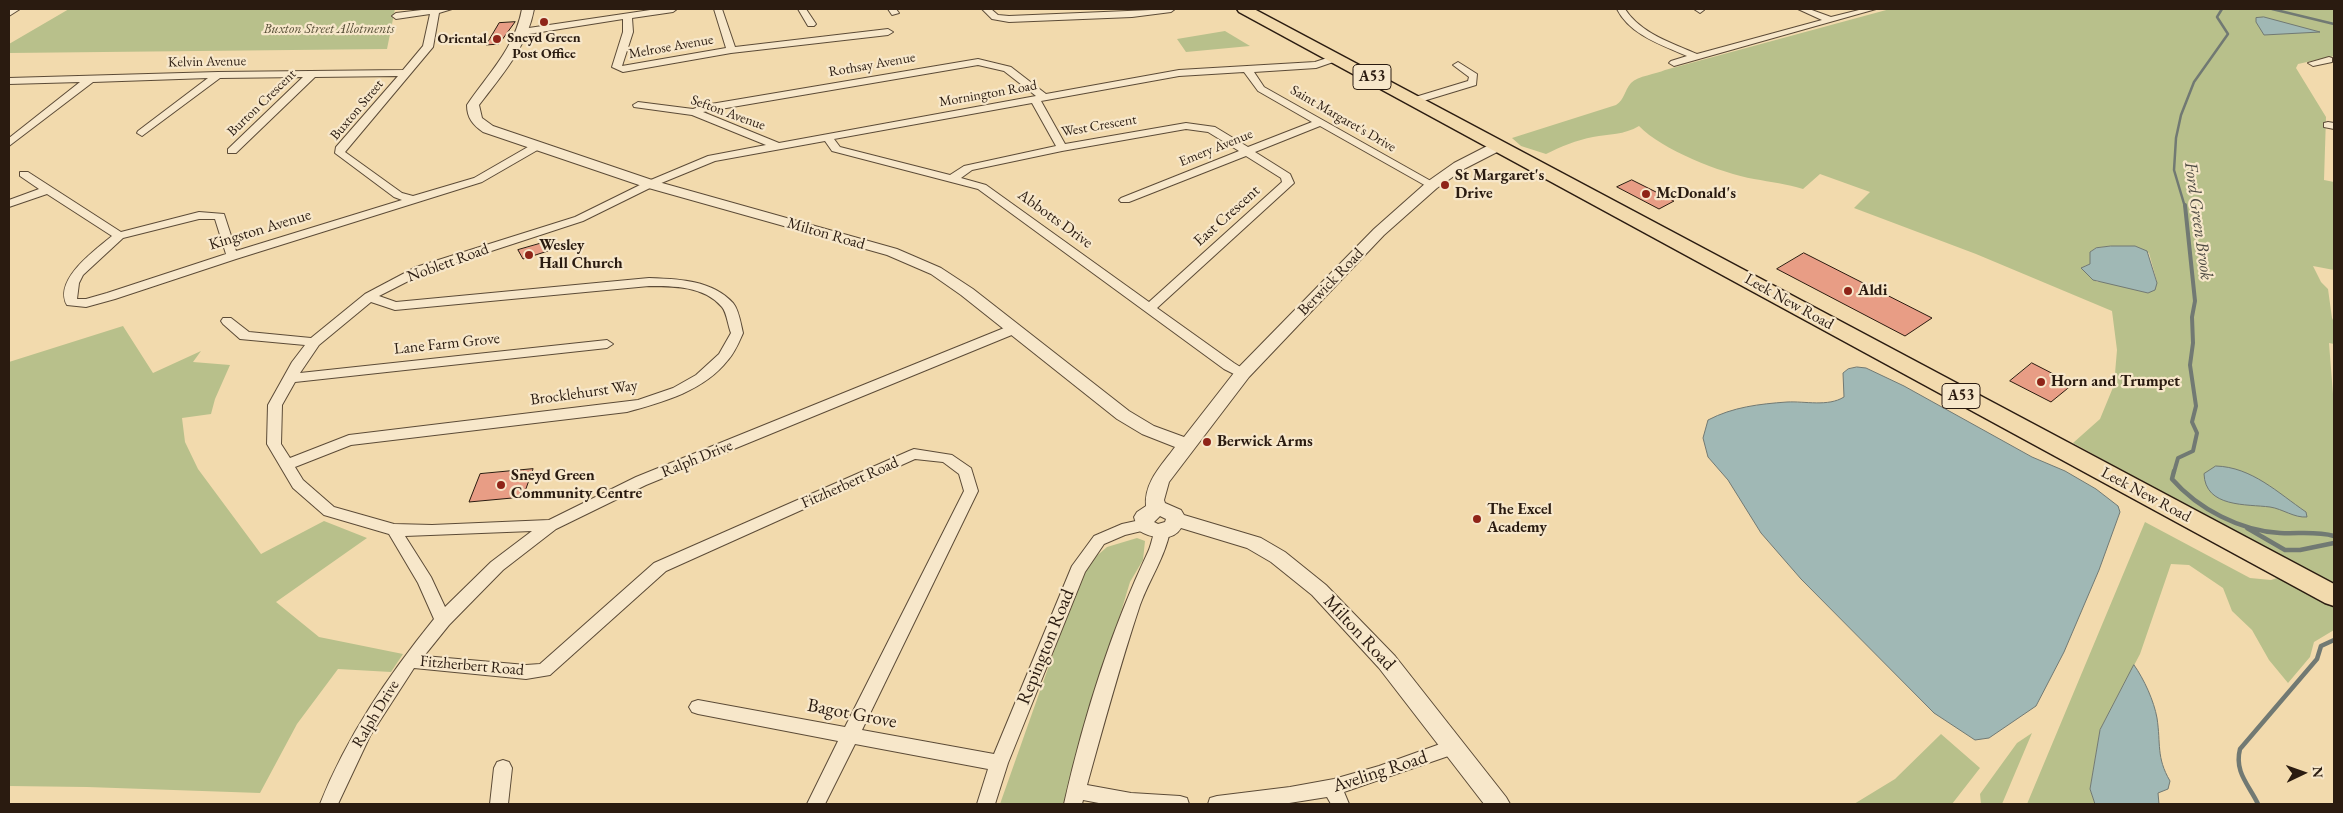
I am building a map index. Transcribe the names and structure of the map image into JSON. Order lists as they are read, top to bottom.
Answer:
{
  "streets": {
    "highway": ["A53", "Leek New Road"],
    "street": [
      "Melrose Avenue",
      "Kelvin Avenue",
      "Rothsay Avenue",
      "Mornington Road",
      "Burton Crescent",
      "Buxton Street",
      "Sefton Avenue",
      "Saint Margaret's Drive",
      "West Crescent",
      "Emery Avenue",
      "East Crescent",
      "Abbotts Drive",
      "Kingston Avenue",
      "Milton Road",
      "Noblett Road",
      "Berwick Road",
      "Lane Farm Grove",
      "Brocklehurst Way",
      "Ralph Drive",
      "Fitzherbert Road",
      "Repington Road",
      "Bagot Grove",
      "Aveling Road"
    ]
  },
  "crossings": [
    ["Kelvin Avenue", "Burton Crescent"],
    ["Kelvin Avenue", "Buxton Street"],
    ["Rothsay Avenue", "Mornington Road"],
    ["Rothsay Avenue", "Sefton Avenue"],
    ["Rothsay Avenue", "West Crescent"],
    ["Mornington Road", "Sefton Avenue"],
    ["Mornington Road", "Saint Margaret's Drive"],
    ["Mornington Road", "Abbotts Drive"],
    ["Mornington Road", "Milton Road"],
    ["Mornington Road", "Noblett Road"],
    ["Mornington Road", "Leek New Road"],
    ["Buxton Street", "Kingston Avenue"],
    ["Saint Margaret's Drive", "Emery Avenue"],
    ["Saint Margaret's Drive", "Berwick Road"],
    ["West Crescent", "Emery Avenue"],
    ["West Crescent", "East Crescent"],
    ["West Crescent", "Abbotts Drive"],
    ["Emery Avenue", "East Crescent"],
    ["East Crescent", "Abbotts Drive"],
    ["Abbotts Drive", "Berwick Road"],
    ["Kingston Avenue", "Milton Road"],
    ["Milton Road", "Noblett Road"],
    ["Milton Road", "Berwick Road"],
    ["Milton Road", "Ralph Drive"],
    ["Milton Road", "Repington Road"],
    ["Milton Road", "Aveling Road"],
    ["Noblett Road", "Lane Farm Grove"],
    ["Noblett Road", "Brocklehurst Way"],
    ["Noblett Road", "Ralph Drive"],
    ["Berwick Road", "Leek New Road"],
    ["Ralph Drive", "Fitzherbert Road"],
    ["Fitzherbert Road", "Bagot Grove"],
    ["Repington Road", "Bagot Grove"]
  ],
  "water": ["Ford Green Brook"],
  "parks": ["Buxton Street Allotments"],
  "places": [
    "Sneyd Green Post Office",
    "Oriental",
    "St Margaret's Drive",
    "McDonald's",
    "Wesley Hall Church",
    "Aldi",
    "Horn and Trumpet",
    "Berwick Arms",
    "Sneyd Green Community Centre",
    "The Excel Academy"
  ],
  "north": "right"
}
